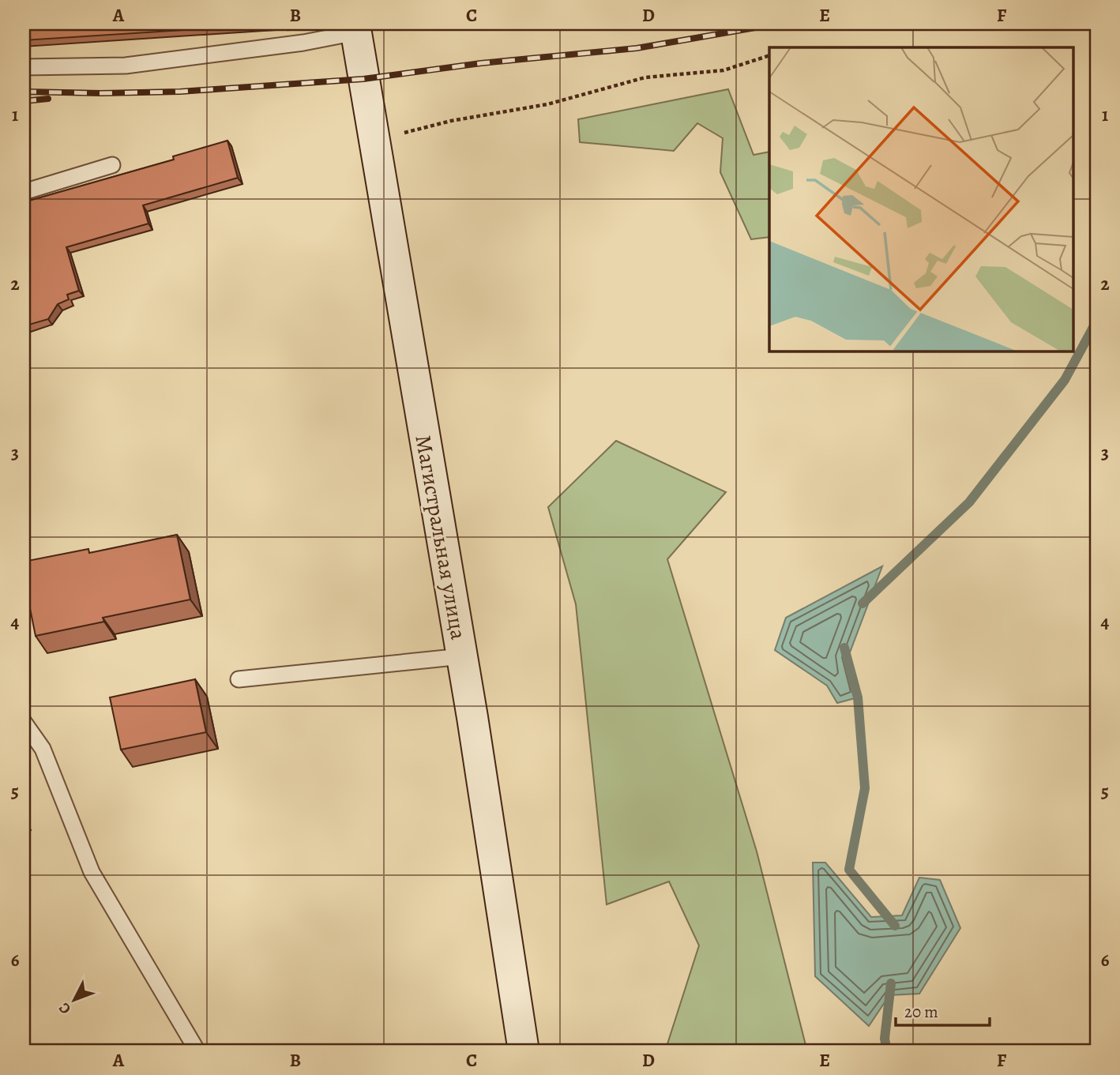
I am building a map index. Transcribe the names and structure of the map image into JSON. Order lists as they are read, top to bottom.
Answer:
{
  "streets": {
    "main road": ["Магистральная улица"]
  },
  "scale_bar": "20 m",
  "north": "bottom left",
  "grid": {
    "columns": [
      "A",
      "B",
      "C",
      "D",
      "E",
      "F"
    ],
    "rows": [
      "1",
      "2",
      "3",
      "4",
      "5",
      "6"
    ]
  }
}
